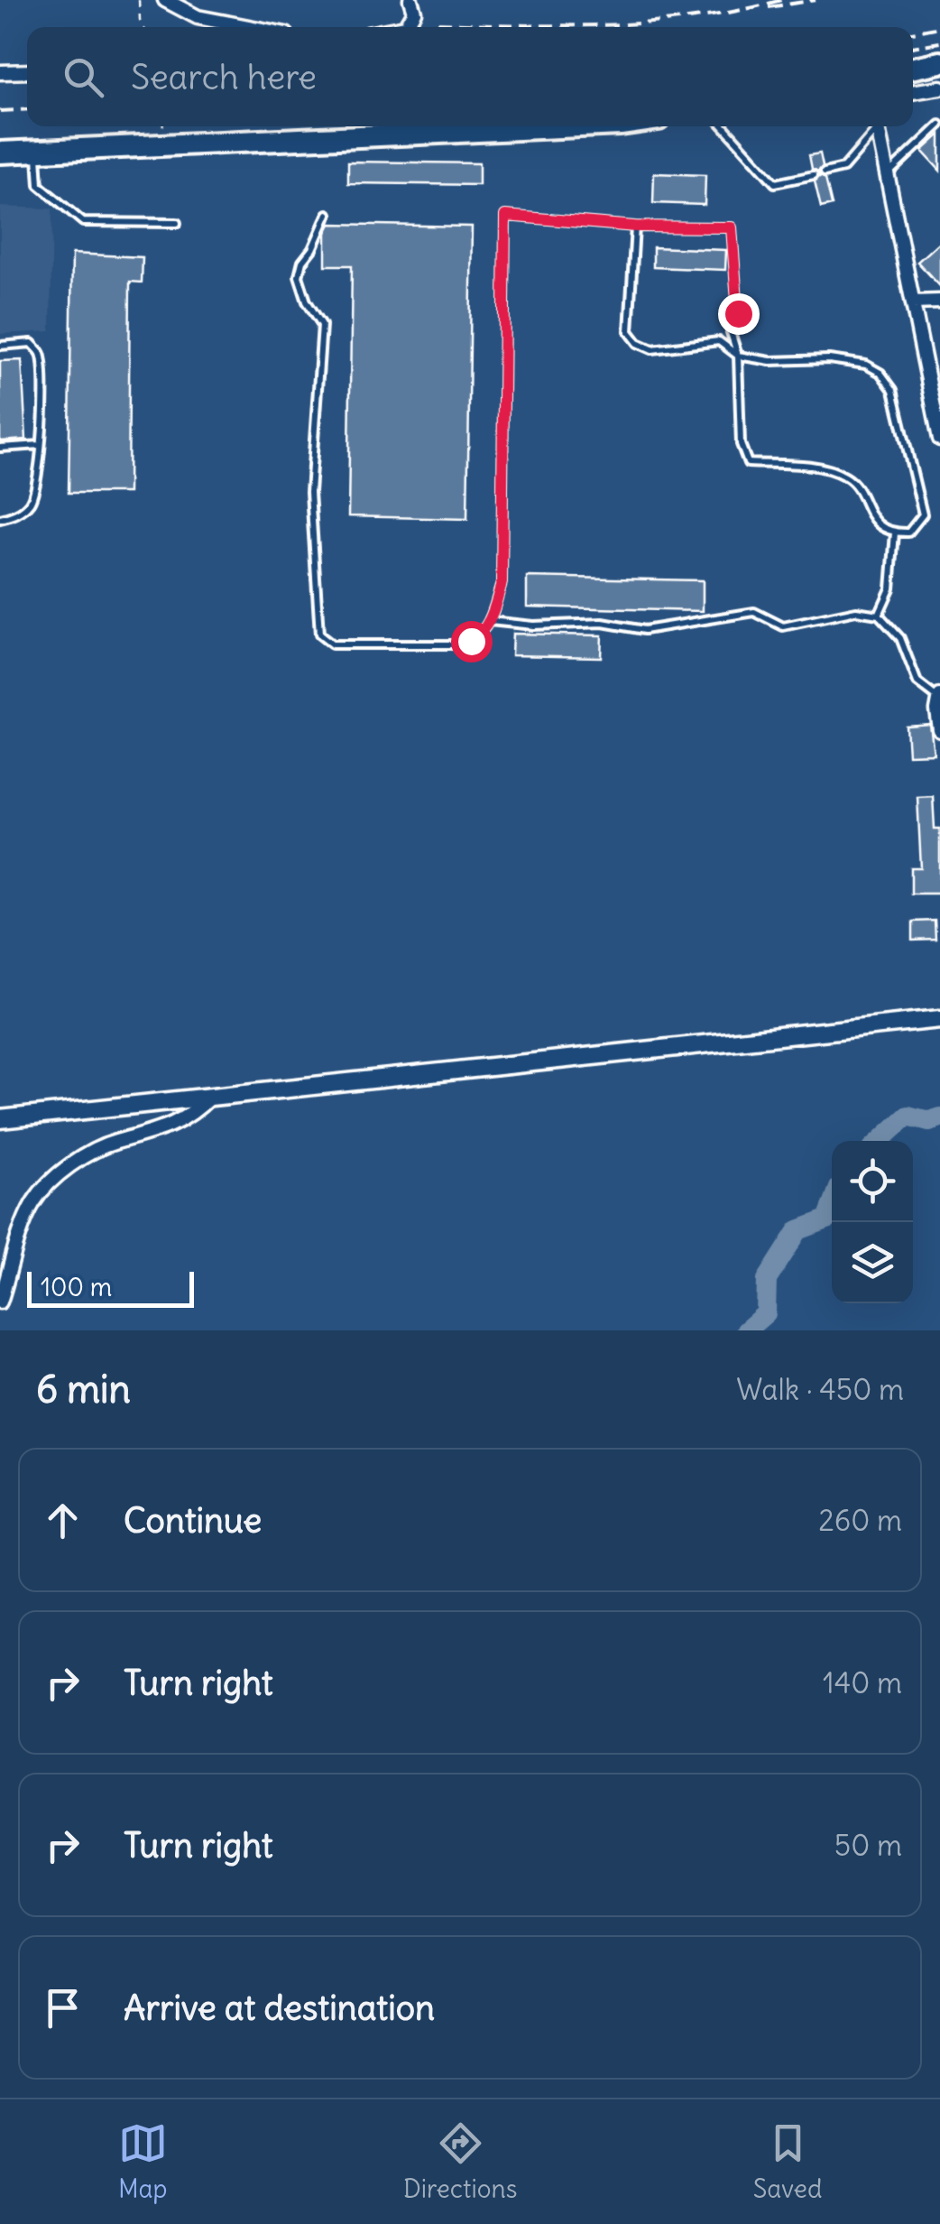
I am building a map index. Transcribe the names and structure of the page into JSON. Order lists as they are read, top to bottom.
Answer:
{
  "scale_bar": "100 m",
  "page": {
    "search": "Search here",
    "scale": "100 m",
    "heading": ["6 min", "Walk · 450 m"],
    "list": [
      ["Continue", "260 m"],
      ["Turn right", "140 m"],
      ["Turn right", "50 m"],
      "Arrive at destination"
    ],
    "nav": ["Map", "Directions", "Saved"]
  }
}
